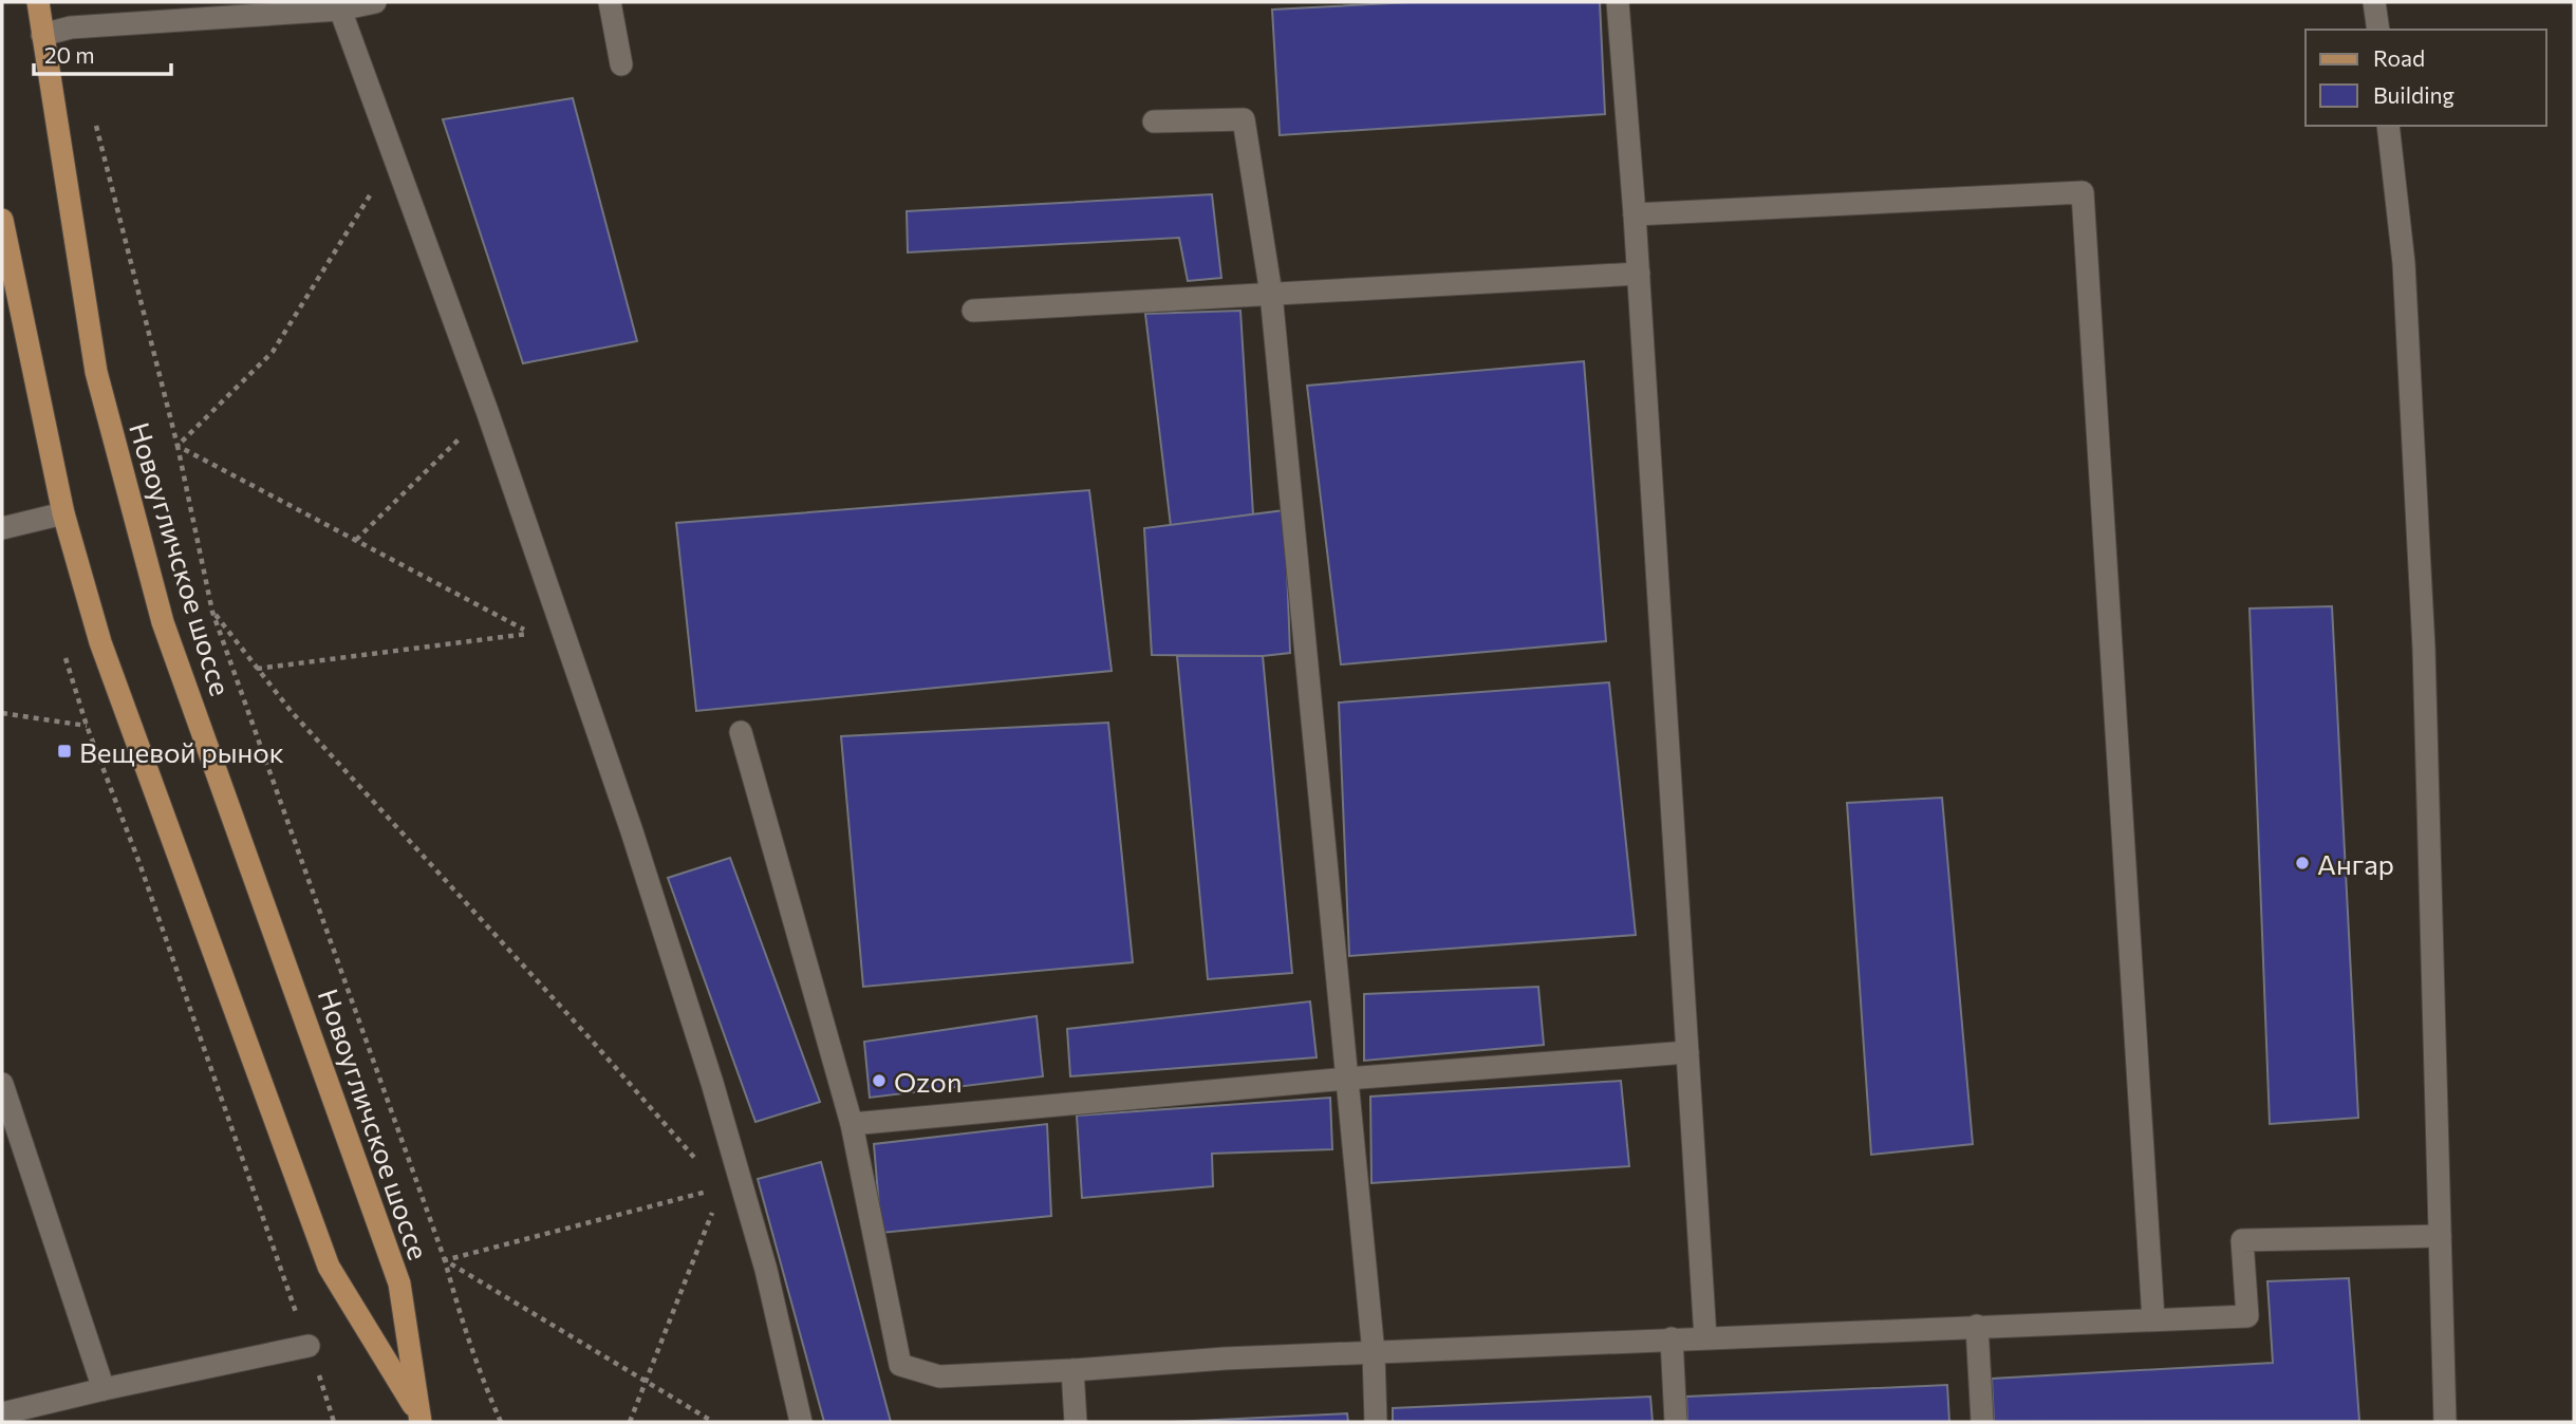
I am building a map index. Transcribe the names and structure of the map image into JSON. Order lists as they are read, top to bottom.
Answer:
{
  "streets": {
    "main road": ["Новоугличское шоссе"]
  },
  "places": {
    "transit": ["Вещевой рынок"],
    "other": ["Ангар", "Ozon"]
  },
  "legend": ["Road", "Building"],
  "scale_bar": "20 m"
}
